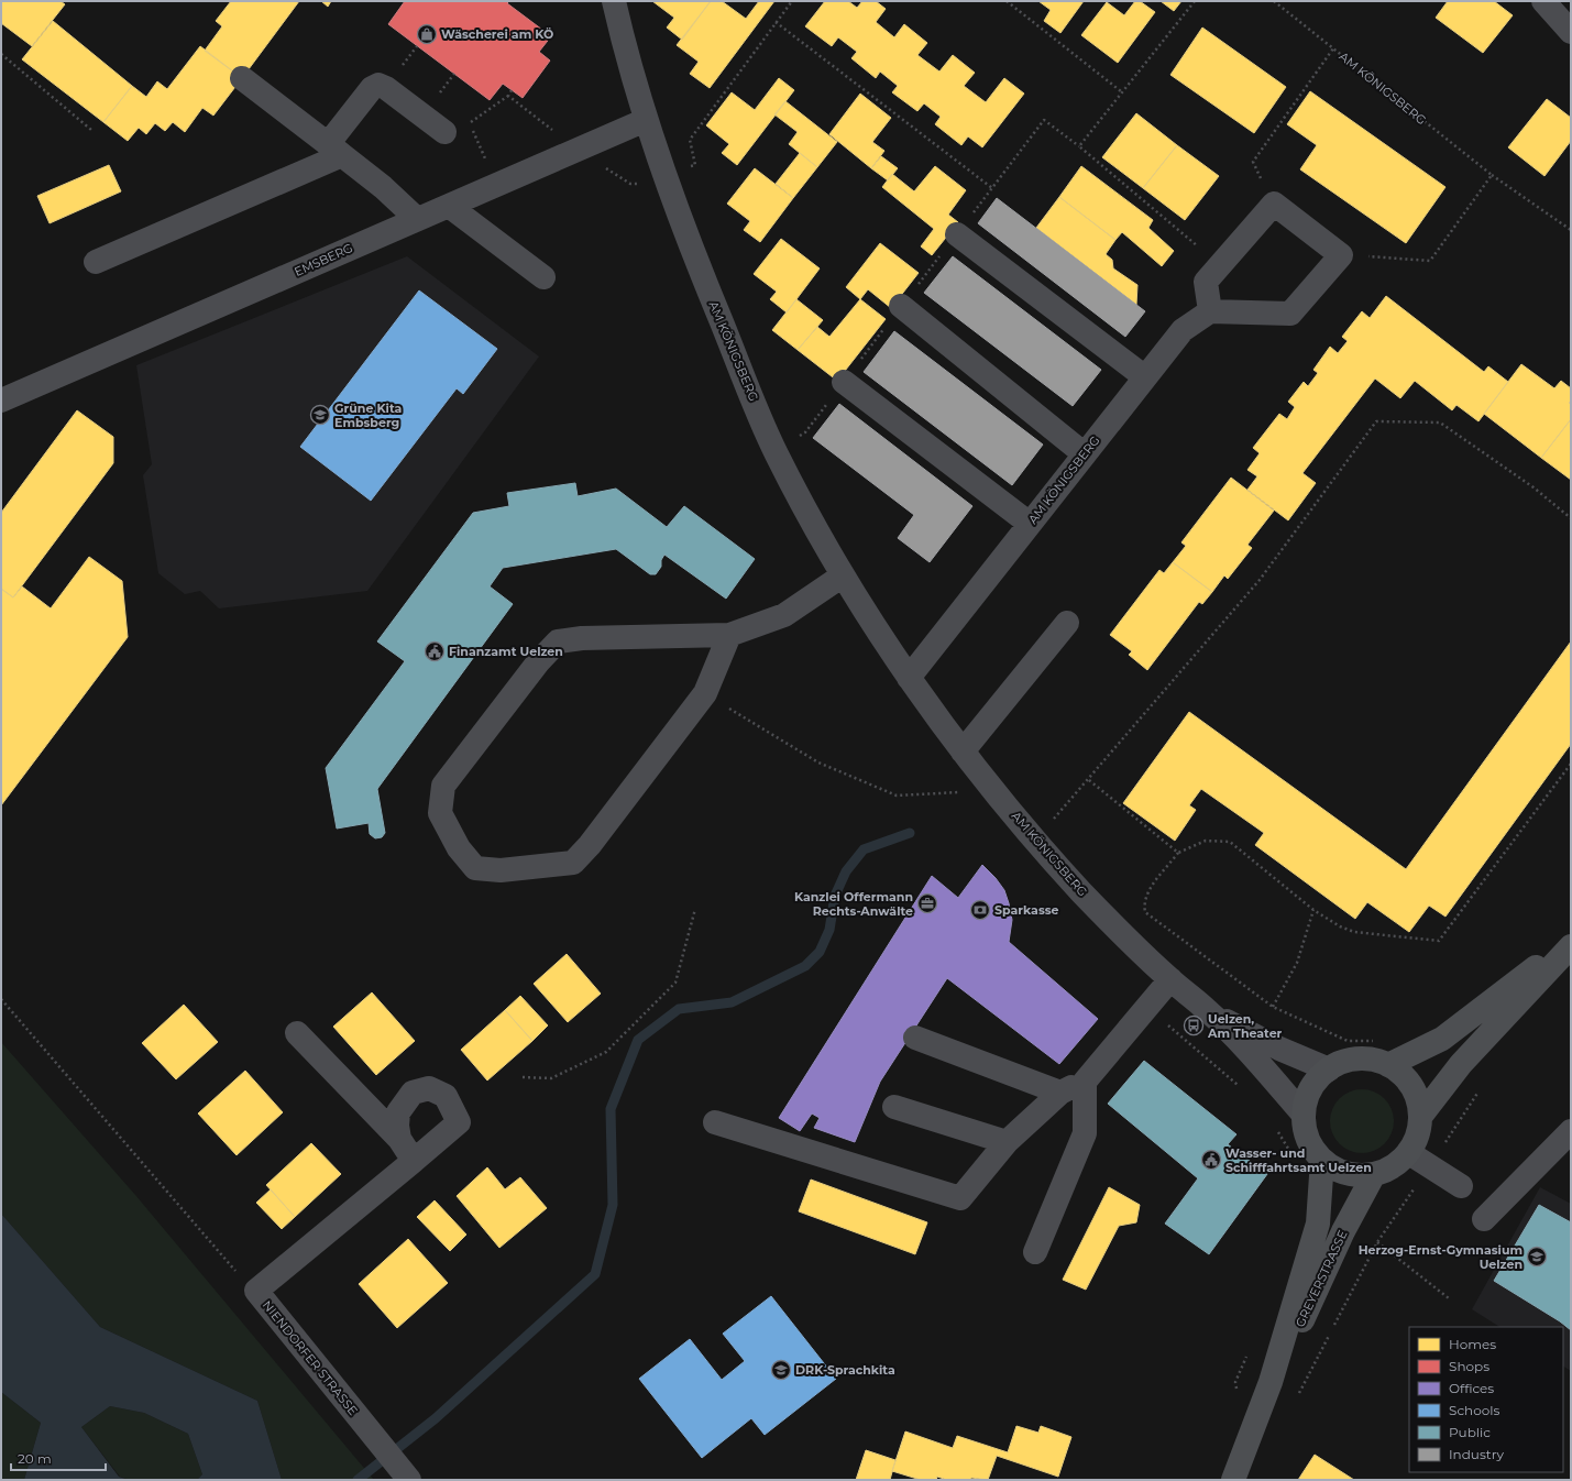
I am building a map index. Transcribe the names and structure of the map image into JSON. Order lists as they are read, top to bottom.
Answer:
{
  "streets": {
    "main road": ["GREYERSTRASSE"],
    "street": ["AM KÖNIGSBERG", "EMSBERG", "NIENDORFER STRASSE"]
  },
  "crossings": [
    ["AM KÖNIGSBERG", "EMSBERG"],
    ["AM KÖNIGSBERG", "GREYERSTRASSE"]
  ],
  "places": {
    "shop": ["Wäscherei am KÖ"],
    "school or university": ["Grüne Kita Embsberg", "Herzog-Ernst-Gymnasium Uelzen", "DRK-Sprachkita"],
    "public building": ["Finanzamt Uelzen", "Wasser- und Schifffahrtsamt Uelzen"],
    "office": ["Kanzlei Offermann Rechts-Anwälte"],
    "bank": ["Sparkasse"],
    "bus stop": ["Uelzen, Am Theater"]
  },
  "legend": [
    "Homes",
    "Shops",
    "Offices",
    "Schools",
    "Public",
    "Industry"
  ],
  "scale_bar": "20 m"
}
